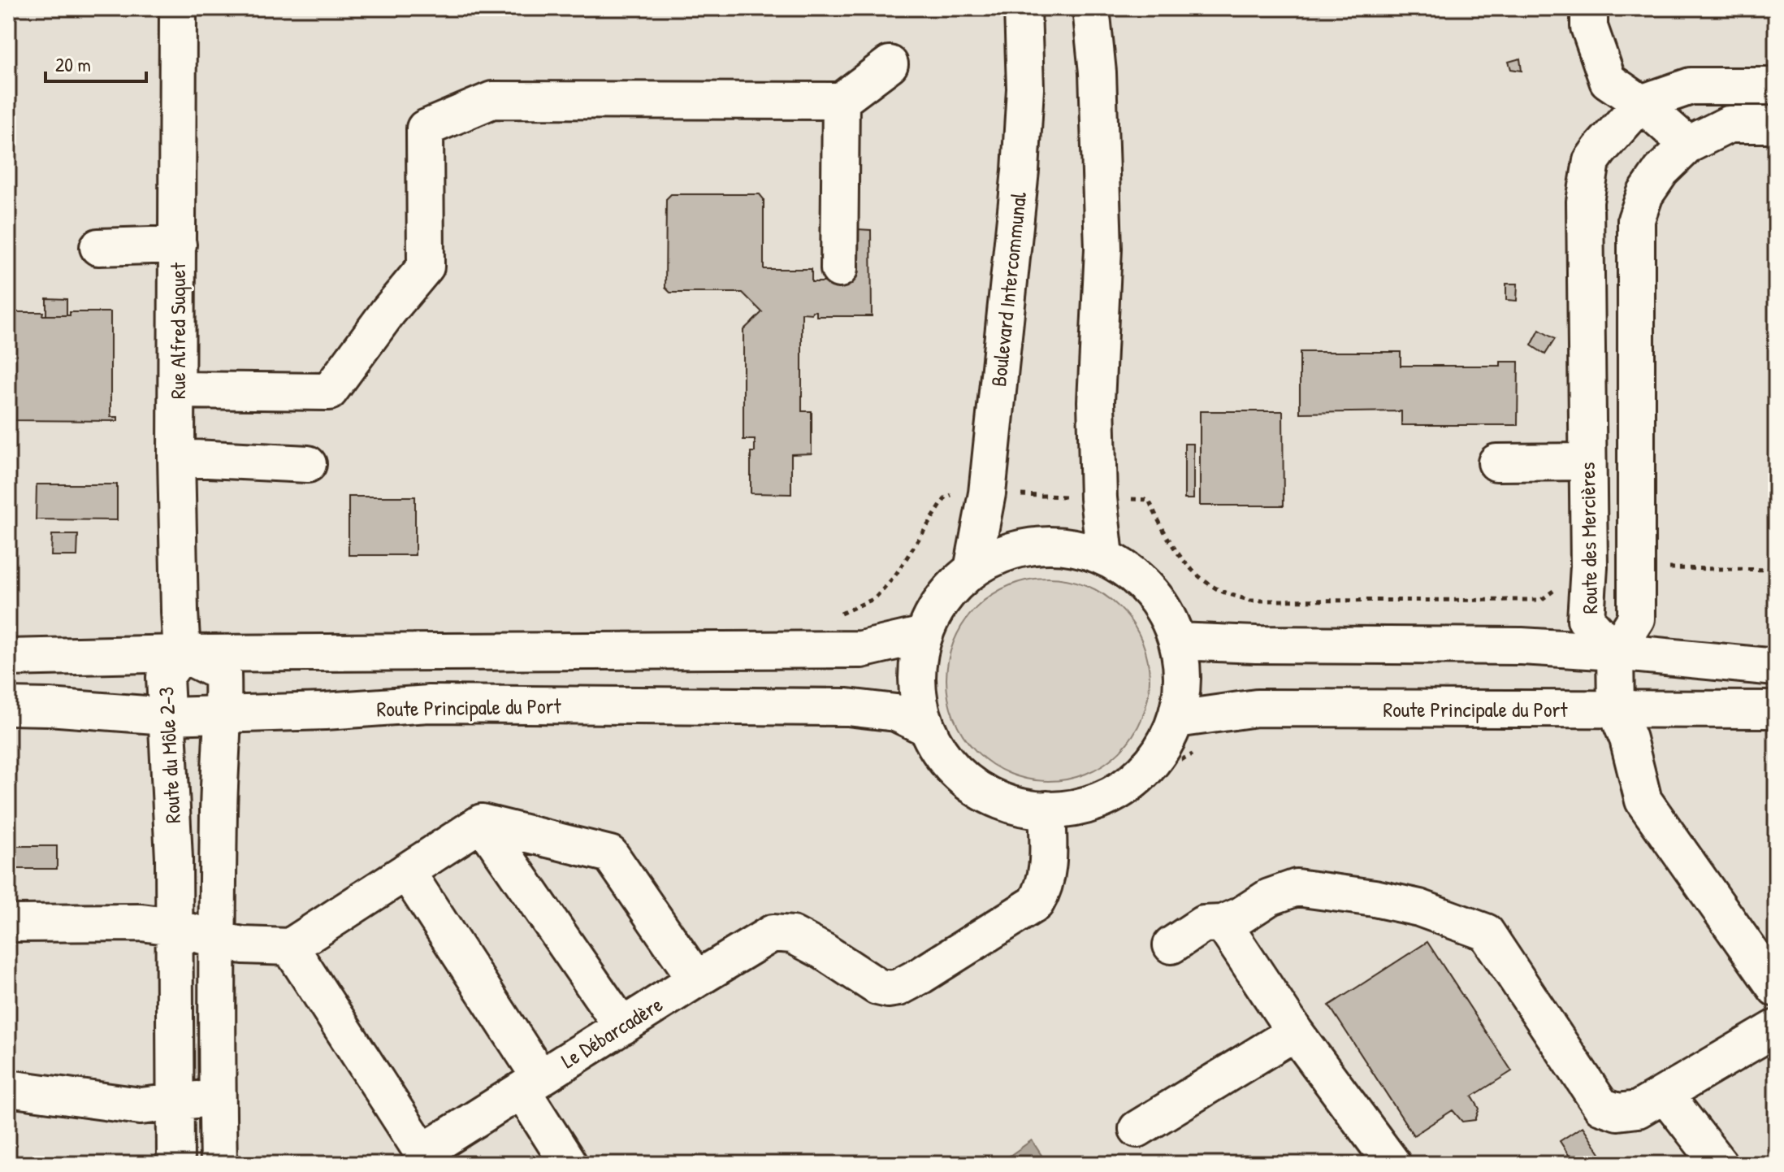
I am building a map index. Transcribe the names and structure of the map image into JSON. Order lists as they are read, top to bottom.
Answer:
{
  "streets": {
    "main road": [
      "Boulevard Intercommunal",
      "Rue Alfred Suquet",
      "Route des Mercières",
      "Route Principale du Port",
      "Route du Môle 2-3",
      "Le Débarcadère"
    ]
  },
  "crossings": [
    ["Rue Alfred Suquet", "Route du Môle 2-3"],
    ["Route Principale du Port", "Route du Môle 2-3"]
  ],
  "scale_bar": "20 m"
}
